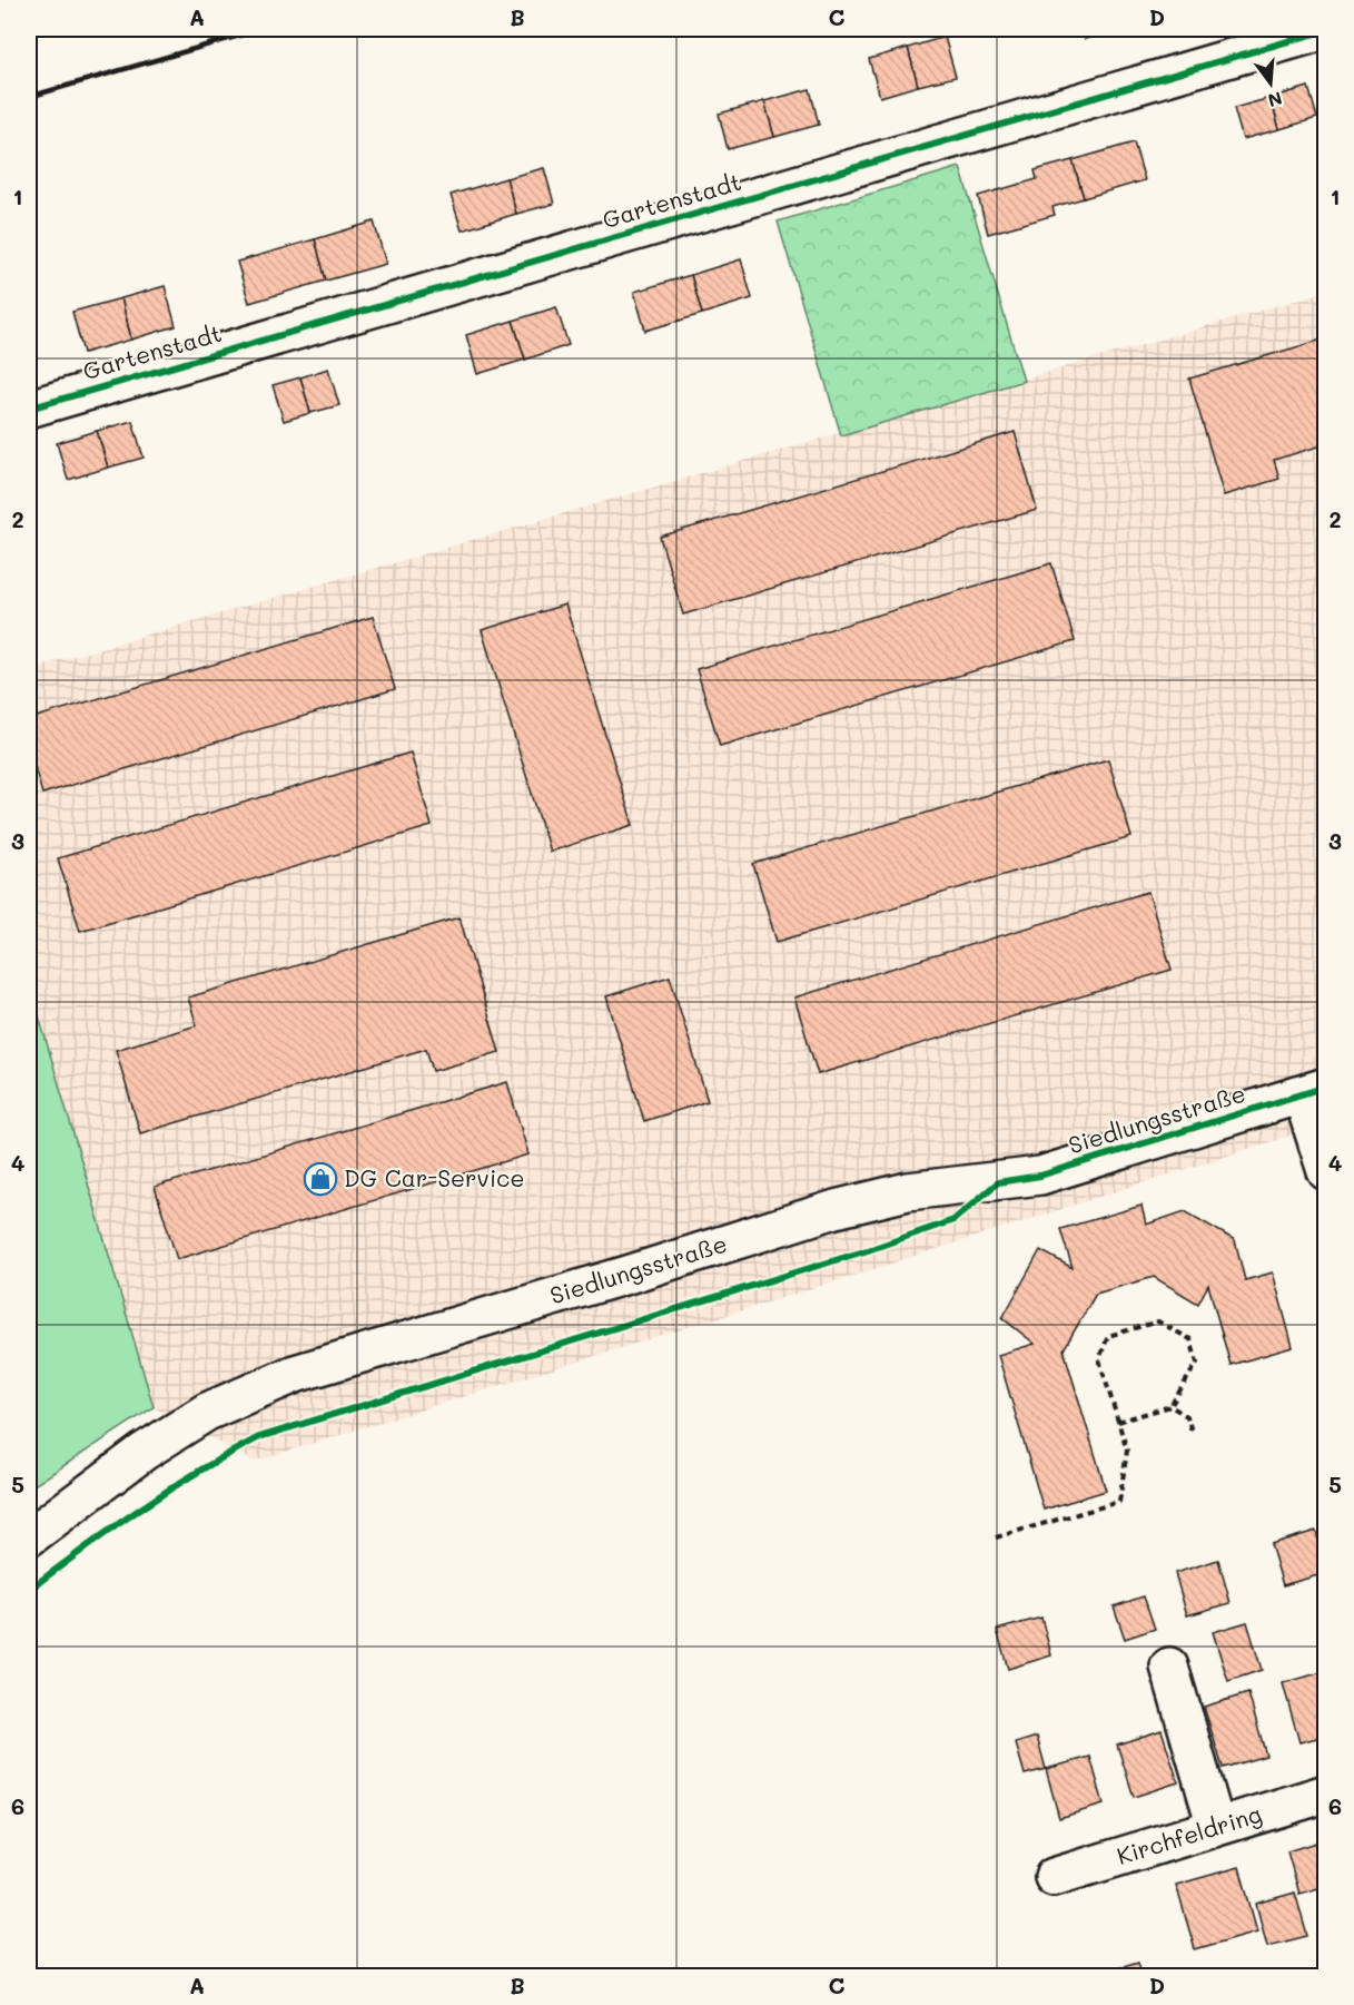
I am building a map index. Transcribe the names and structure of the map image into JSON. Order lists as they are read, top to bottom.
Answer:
{
  "streets": {
    "street": ["Gartenstadt", "Siedlungsstraße", "Kirchfeldring"]
  },
  "places": {
    "shop": ["DG Car-Service"]
  },
  "north": "bottom",
  "grid": {
    "columns": [
      "A",
      "B",
      "C",
      "D"
    ],
    "rows": [
      "1",
      "2",
      "3",
      "4",
      "5",
      "6"
    ]
  }
}
